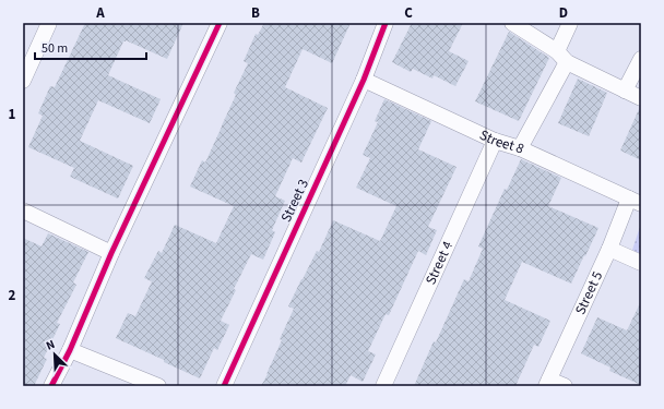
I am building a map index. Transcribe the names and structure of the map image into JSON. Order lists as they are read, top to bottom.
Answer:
{
  "streets": {
    "street": [
      "Street 8",
      "Street 3",
      "Street 4",
      "Street 5"
    ]
  },
  "crossings": [
    ["Street 8", "Street 3"],
    ["Street 8", "Street 4"],
    ["Street 8", "Street 5"]
  ],
  "scale_bar": "50 m",
  "north": "top left",
  "grid": {
    "columns": [
      "A",
      "B",
      "C",
      "D"
    ],
    "rows": ["1", "2"]
  }
}
